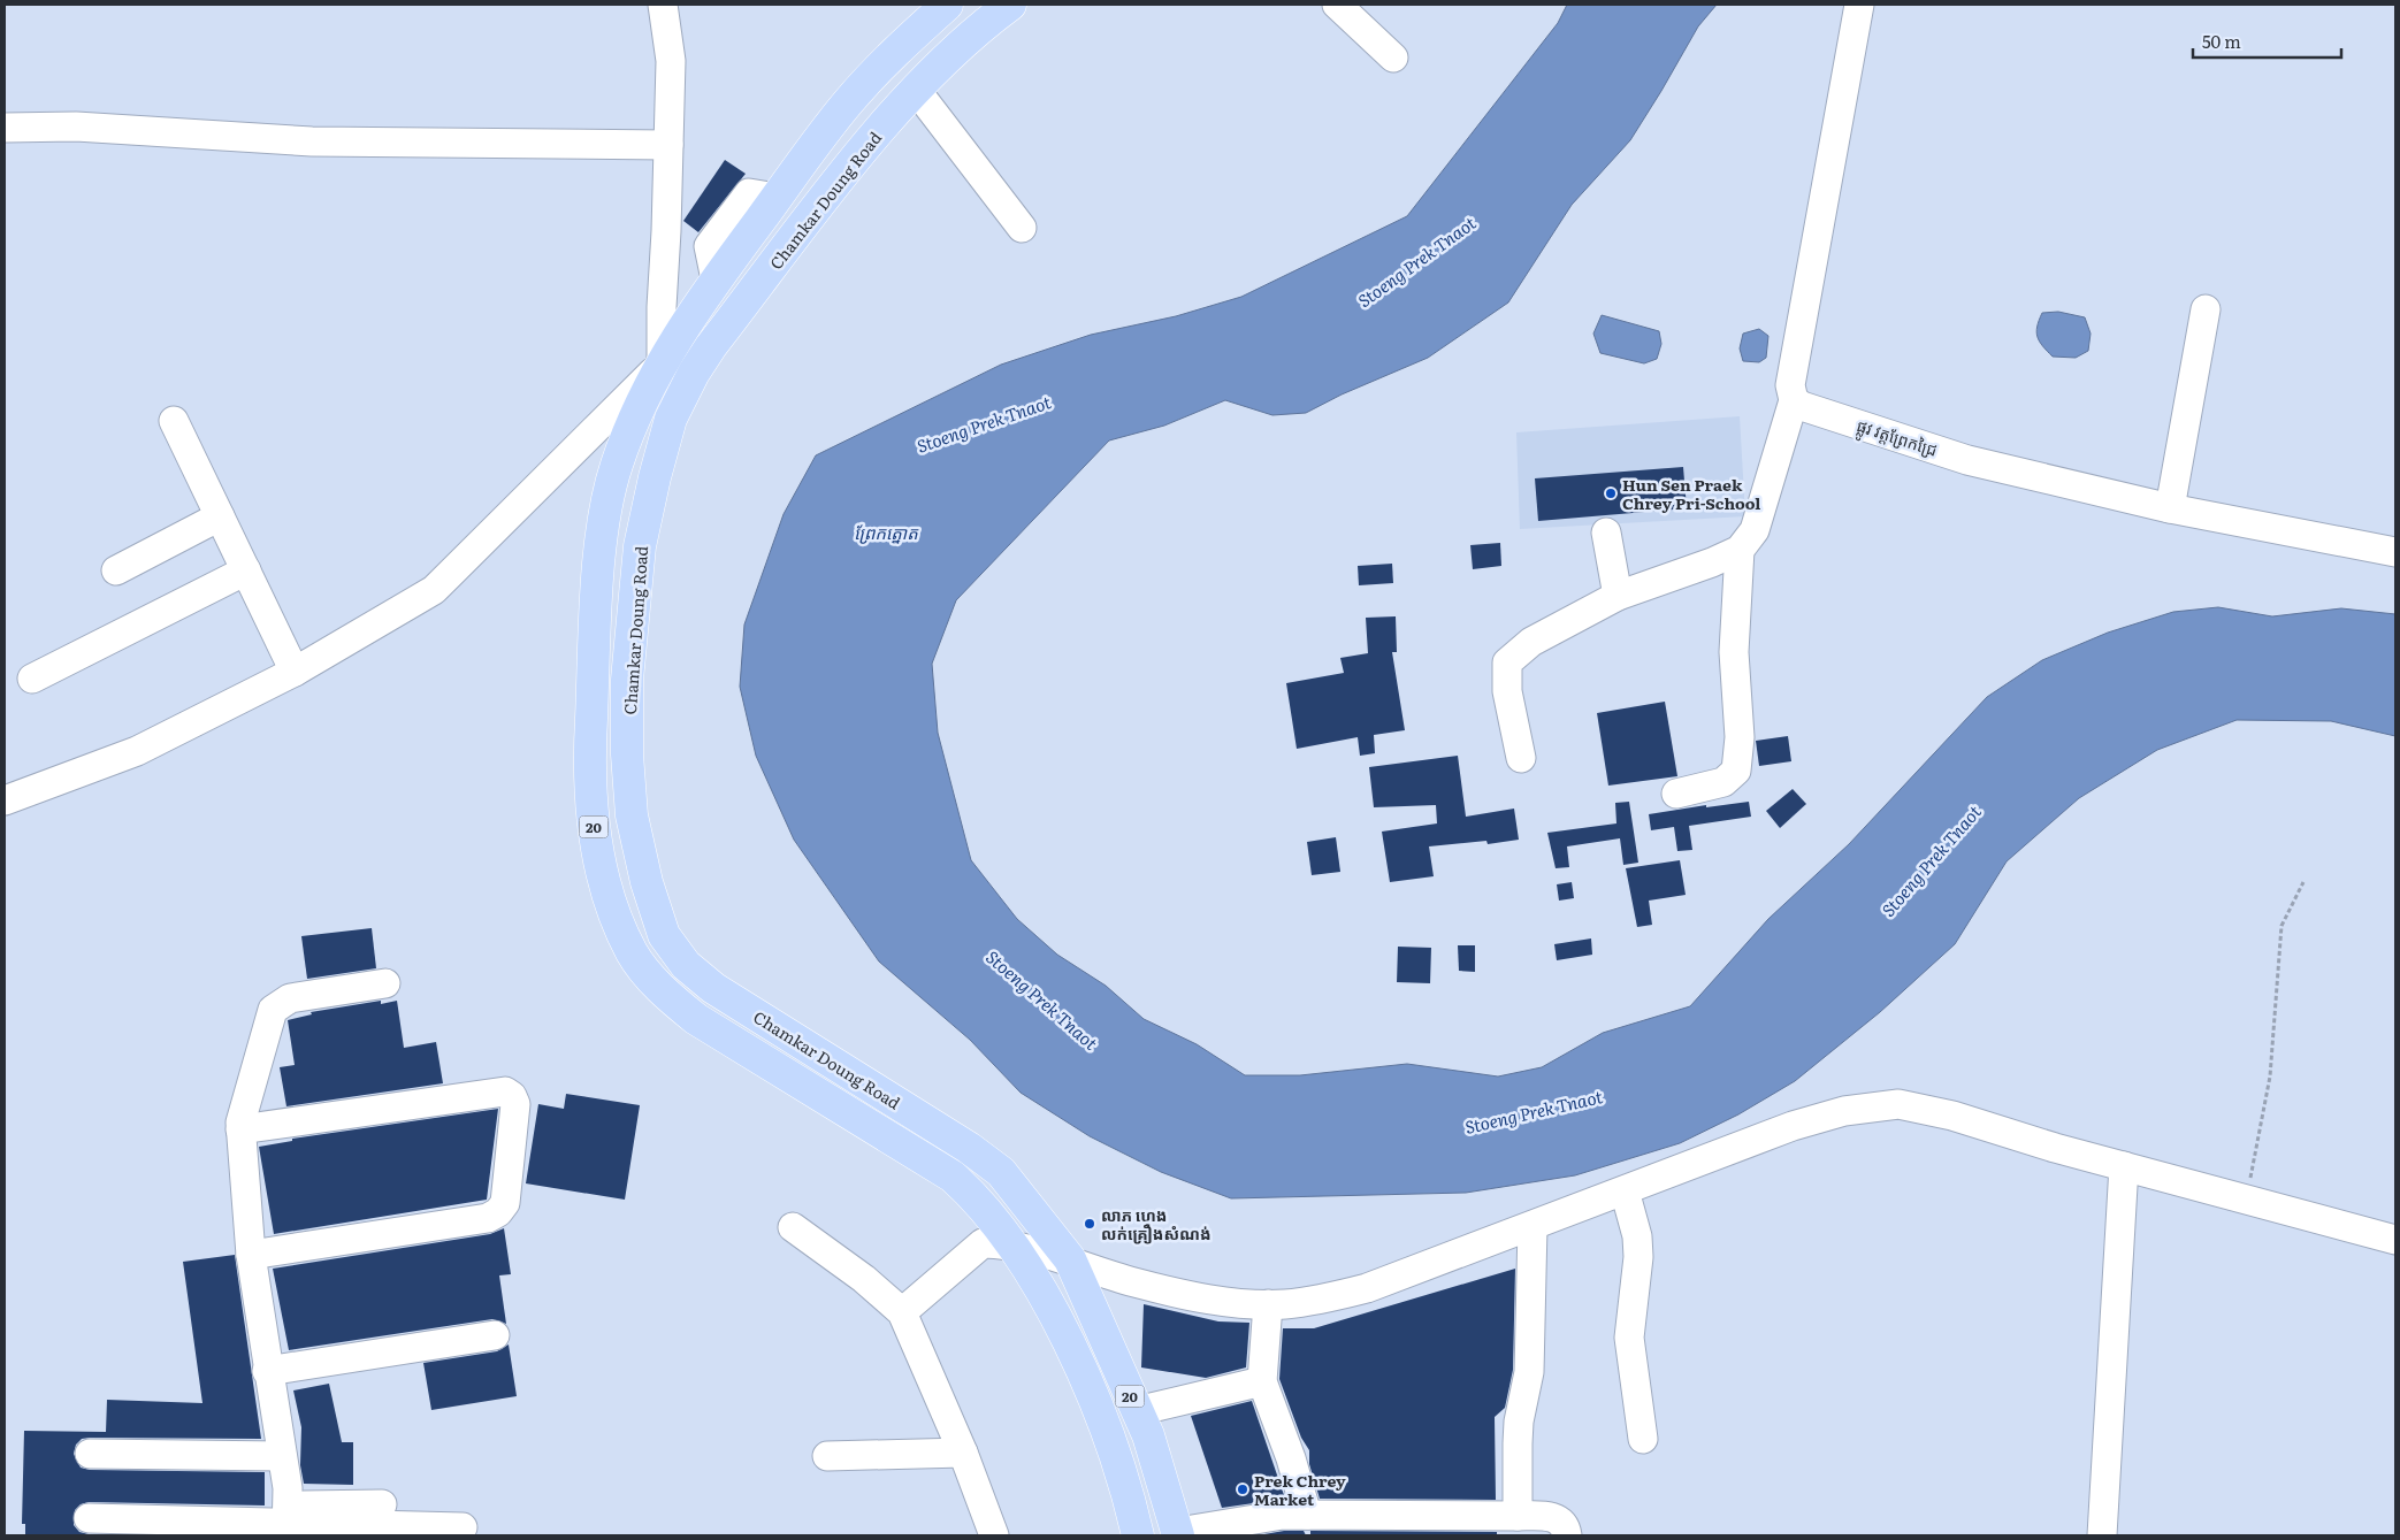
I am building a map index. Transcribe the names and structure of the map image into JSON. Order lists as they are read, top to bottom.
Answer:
{
  "streets": {
    "main road": ["Chamkar Doung Road", "20"],
    "street": ["ផ្លូវ វត្តព្រែកជ្រៃ"]
  },
  "water": ["Stoeng Prek Tnaot", "ព្រែកត្នោត"],
  "places": ["Hun Sen Praek Chrey Pri-School", "លាភ ហេង លក់គ្រឿងសំណង់", "Prek Chrey Market"],
  "scale_bar": "50 m"
}
